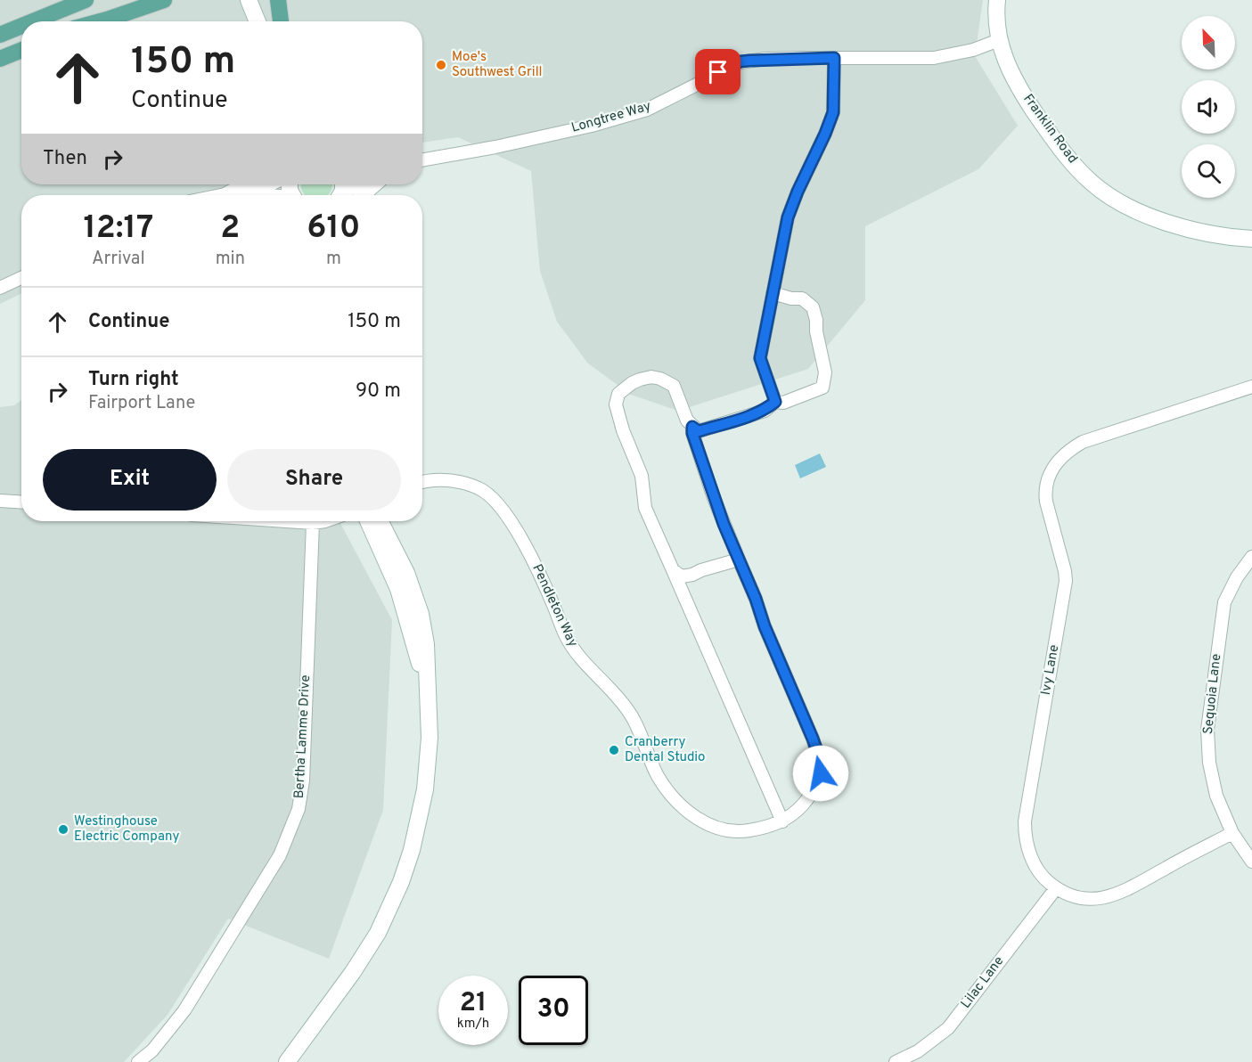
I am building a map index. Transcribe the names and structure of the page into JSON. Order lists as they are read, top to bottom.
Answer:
{
  "streets": {
    "street": [
      "Longtree Way",
      "Franklin Road",
      "Pendleton Way",
      "Ivy Lane",
      "Sequoia Lane",
      "Bertha Lamme Drive",
      "Lilac Lane"
    ]
  },
  "crossings": [
    ["Longtree Way", "Franklin Road"],
    ["Ivy Lane", "Sequoia Lane"],
    ["Ivy Lane", "Lilac Lane"]
  ],
  "places": ["Moe's Southwest Grill", "Cranberry Dental Studio", "Westinghouse Electric Company"],
  "north": "top left",
  "page": {
    "turn": ["150 m", "Continue"],
    "then": "Then",
    "eta": [
      "12:17",
      "Arrival",
      "2",
      "min",
      "610",
      "m"
    ],
    "list": [
      {
        "name": "Continue",
        "value": "150 m"
      },
      {
        "name": "Turn right",
        "note": "Fairport Lane",
        "value": "90 m"
      }
    ],
    "buttons": ["Exit", "Share"],
    "speed": "21 km/h",
    "limit": "30"
  }
}
